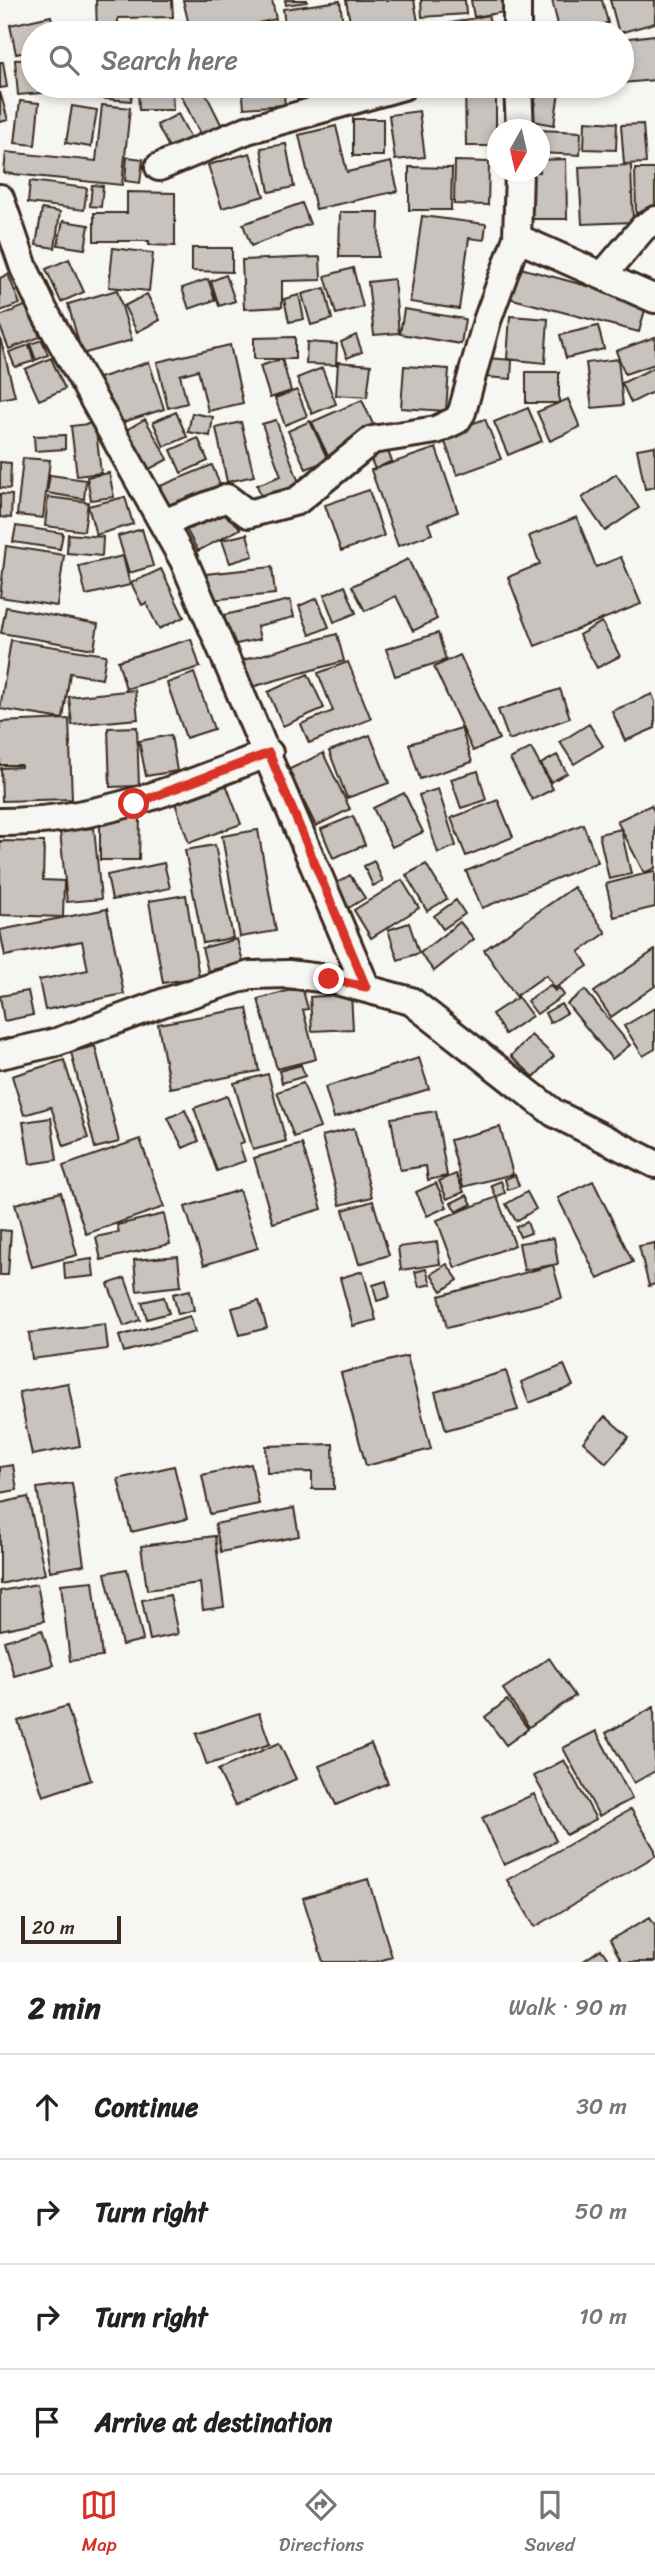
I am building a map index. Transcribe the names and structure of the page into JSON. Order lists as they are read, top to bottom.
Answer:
{
  "scale_bar": "20 m",
  "north": "bottom",
  "page": {
    "search": "Search here",
    "scale": "20 m",
    "heading": ["2 min", "Walk · 90 m"],
    "list": [
      ["Continue", "30 m"],
      ["Turn right", "50 m"],
      ["Turn right", "10 m"],
      "Arrive at destination"
    ],
    "nav": ["Map", "Directions", "Saved"]
  }
}
